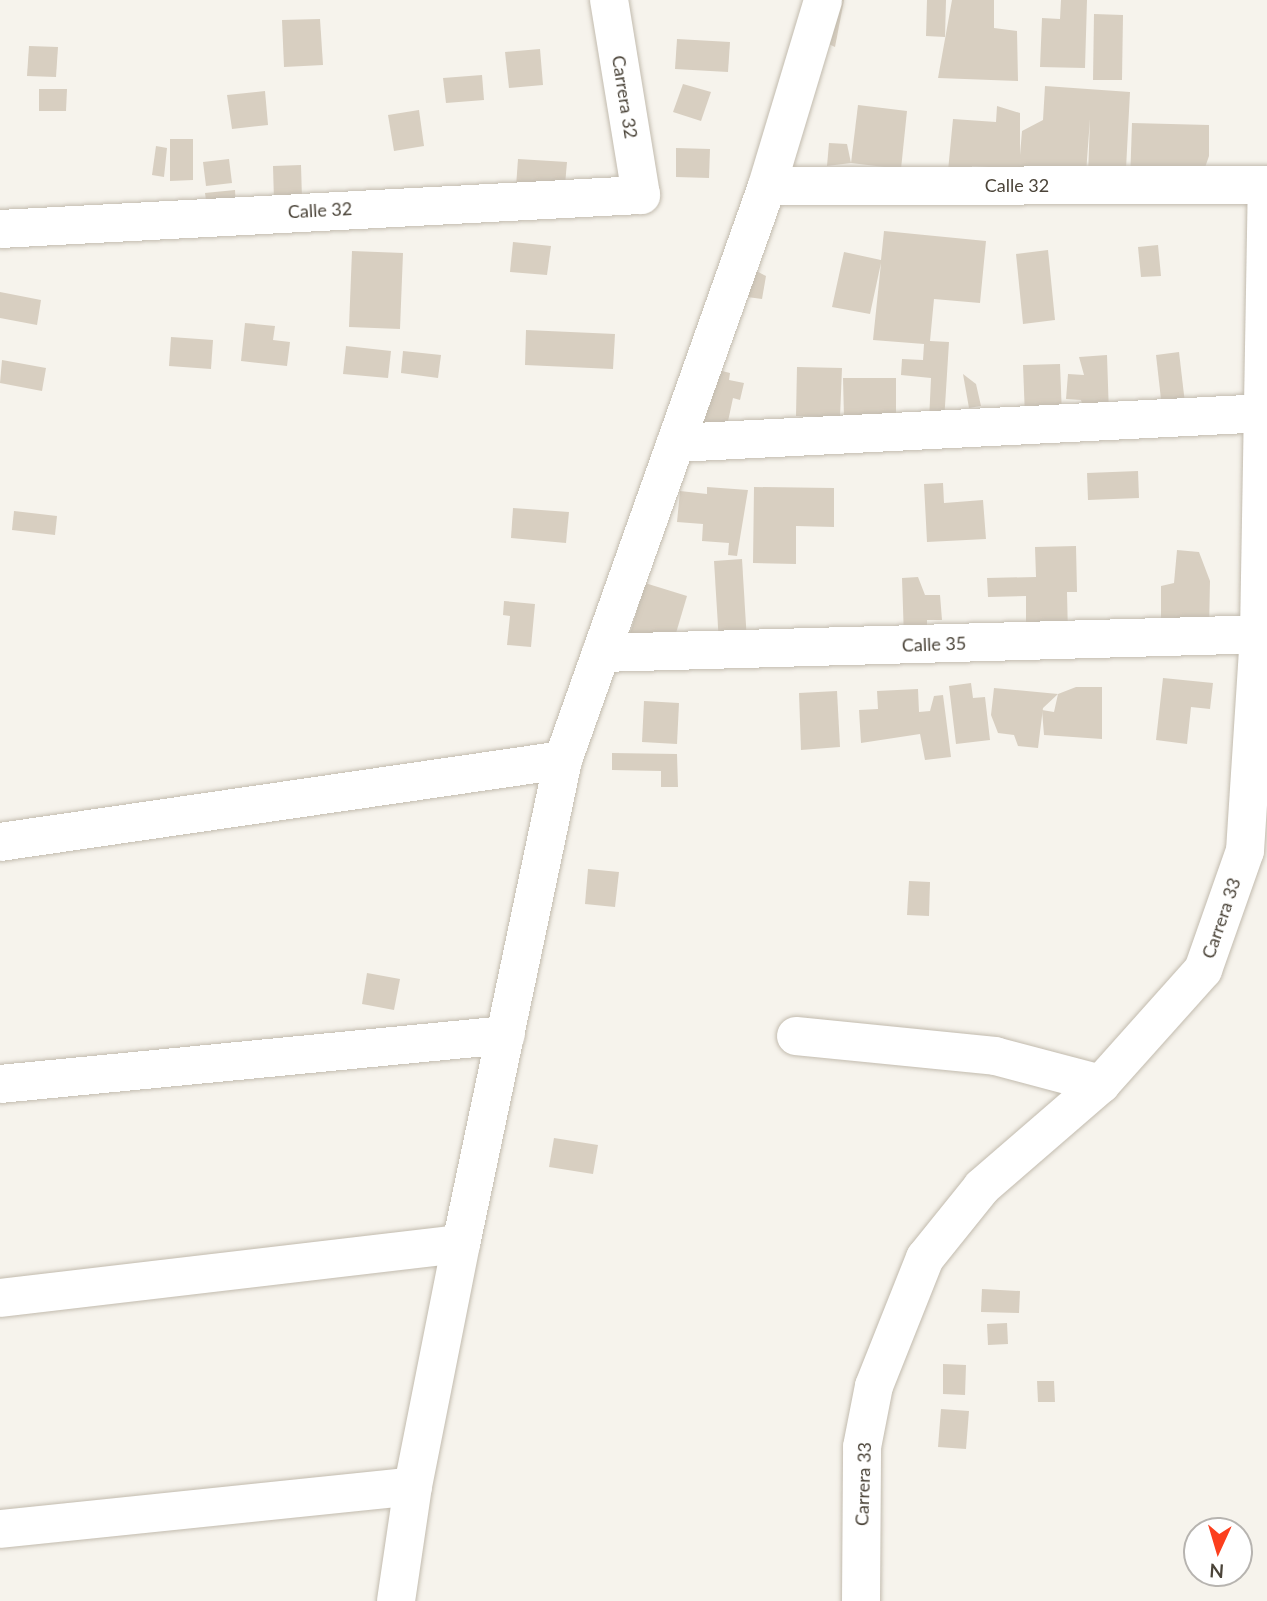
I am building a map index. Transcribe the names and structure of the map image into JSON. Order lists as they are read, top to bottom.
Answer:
{
  "streets": {
    "street": [
      "Carrera 32",
      "Calle 32",
      "Calle 35",
      "Carrera 33"
    ]
  },
  "crossings": [
    ["Carrera 32", "Calle 32"],
    ["Calle 35", "Carrera 33"]
  ],
  "north": "bottom"
}
